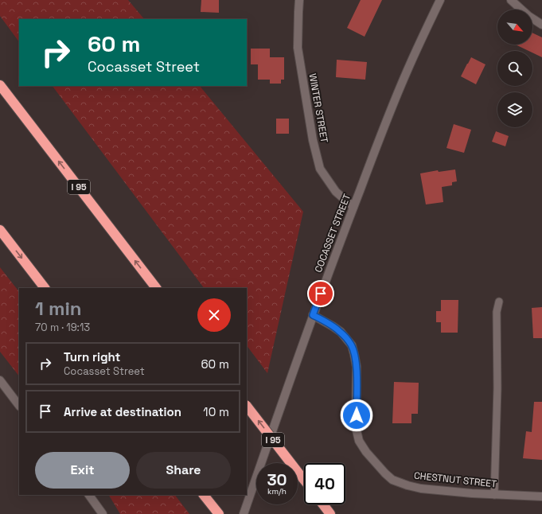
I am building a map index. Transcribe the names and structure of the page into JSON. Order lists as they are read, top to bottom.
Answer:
{
  "streets": {
    "highway": ["I 95"],
    "street": ["WINTER STREET", "COCASSET STREET", "CHESTNUT STREET"]
  },
  "crossings": [
    ["WINTER STREET", "COCASSET STREET"],
    ["COCASSET STREET", "CHESTNUT STREET"]
  ],
  "north": "bottom right",
  "page": {
    "turn": ["60 m", "Cocasset Street"],
    "heading": ["1 min", "70 m · 19:13"],
    "list": [
      {
        "name": "Turn right",
        "note": "Cocasset Street",
        "value": "60 m"
      },
      {
        "name": "Arrive at destination",
        "value": "10 m"
      }
    ],
    "buttons": ["Exit", "Share"],
    "speed": "30 km/h",
    "limit": "40"
  }
}
